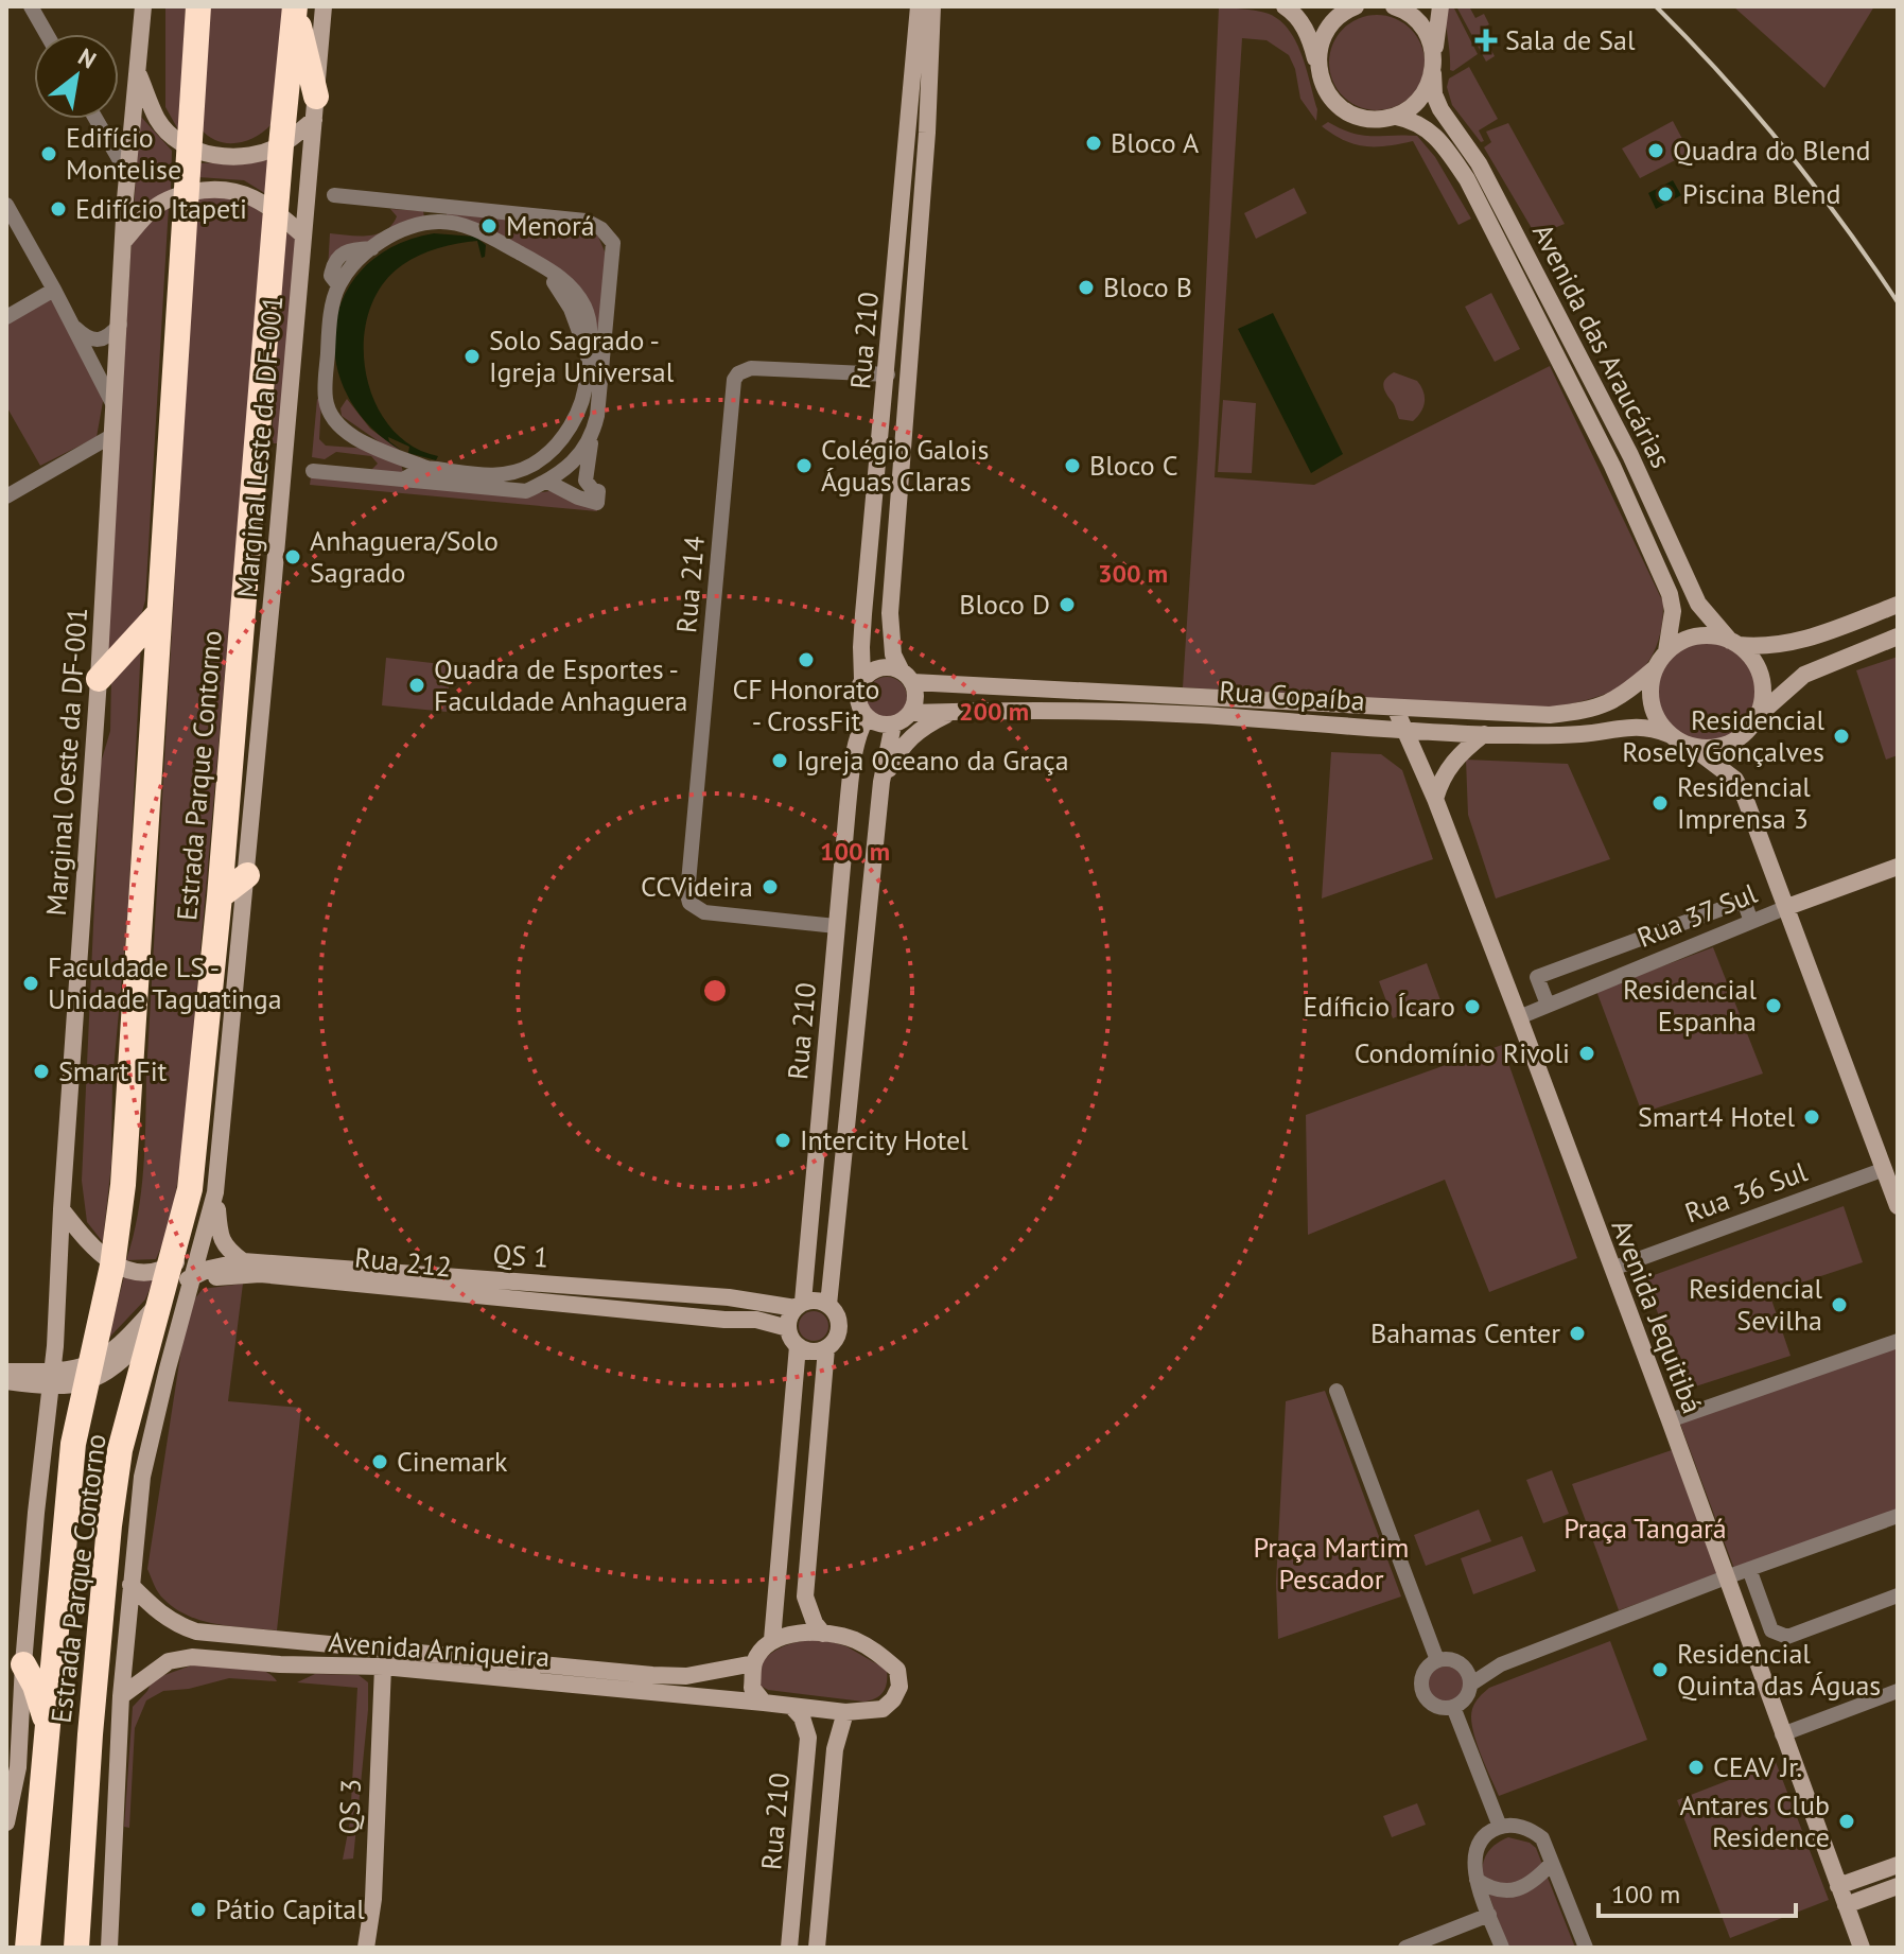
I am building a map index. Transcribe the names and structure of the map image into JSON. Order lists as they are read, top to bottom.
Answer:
{
  "streets": {
    "highway": ["Estrada Parque Contorno"],
    "main road": [
      "Rua 210",
      "Avenida das Araucárias",
      "Marginal Leste da DF-001",
      "Rua Copaíba",
      "Marginal Oeste da DF-001",
      "Rua 37 Sul",
      "QS 1",
      "Rua 212",
      "Avenida Jequitibá",
      "Avenida Arniqueira",
      "QS 3"
    ],
    "street": ["Rua 214", "Rua 36 Sul"]
  },
  "crossings": [
    ["Rua 210", "Rua 214"],
    ["Rua 210", "Rua Copaíba"],
    ["Rua 210", "QS 1"],
    ["Rua 210", "Rua 212"],
    ["Rua 210", "Avenida Arniqueira"],
    ["Avenida das Araucárias", "Rua Copaíba"],
    ["Marginal Leste da DF-001", "Estrada Parque Contorno"],
    ["Marginal Leste da DF-001", "Rua 212"],
    ["Marginal Leste da DF-001", "Avenida Arniqueira"],
    ["Rua Copaíba", "Avenida Jequitibá"],
    ["Estrada Parque Contorno", "Rua 212"],
    ["Rua 37 Sul", "Avenida Jequitibá"],
    ["Rua 36 Sul", "Avenida Jequitibá"],
    ["QS 1", "Rua 212"],
    ["Avenida Arniqueira", "QS 3"]
  ],
  "parks": ["Praça Tangará", "Praça Martim Pescador"],
  "places": {
    "health": ["Sala de Sal"],
    "other": [
      "Bloco A",
      "Quadra do Blend",
      "Edifício Montelise",
      "Piscina Blend",
      "Edifício Itapeti",
      "Menorá",
      "Bloco B",
      "Solo Sagrado - Igreja Universal",
      "Colégio Galois Águas Claras",
      "Bloco C",
      "Anhaguera/Solo Sagrado",
      "Bloco D",
      "CF Honorato - CrossFit",
      "Quadra de Esportes - Faculdade Anhaguera",
      "Residencial Rosely Gonçalves",
      "Igreja Oceano da Graça",
      "Residencial Imprensa 3",
      "CCVideira",
      "Faculdade LS - Unidade Taguatinga",
      "Residencial Espanha",
      "Edíficio Ícaro",
      "Condomínio Rivoli",
      "Smart Fit",
      "Smart4 Hotel",
      "Intercity Hotel",
      "Residencial Sevilha",
      "Bahamas Center",
      "Cinemark",
      "Residencial Quinta das Águas",
      "CEAV Jr.",
      "Antares Club Residence",
      "Pátio Capital"
    ]
  },
  "scale_bar": "100 m",
  "north": "top right",
  "rings": ["300 m", "200 m", "100 m"]
}
